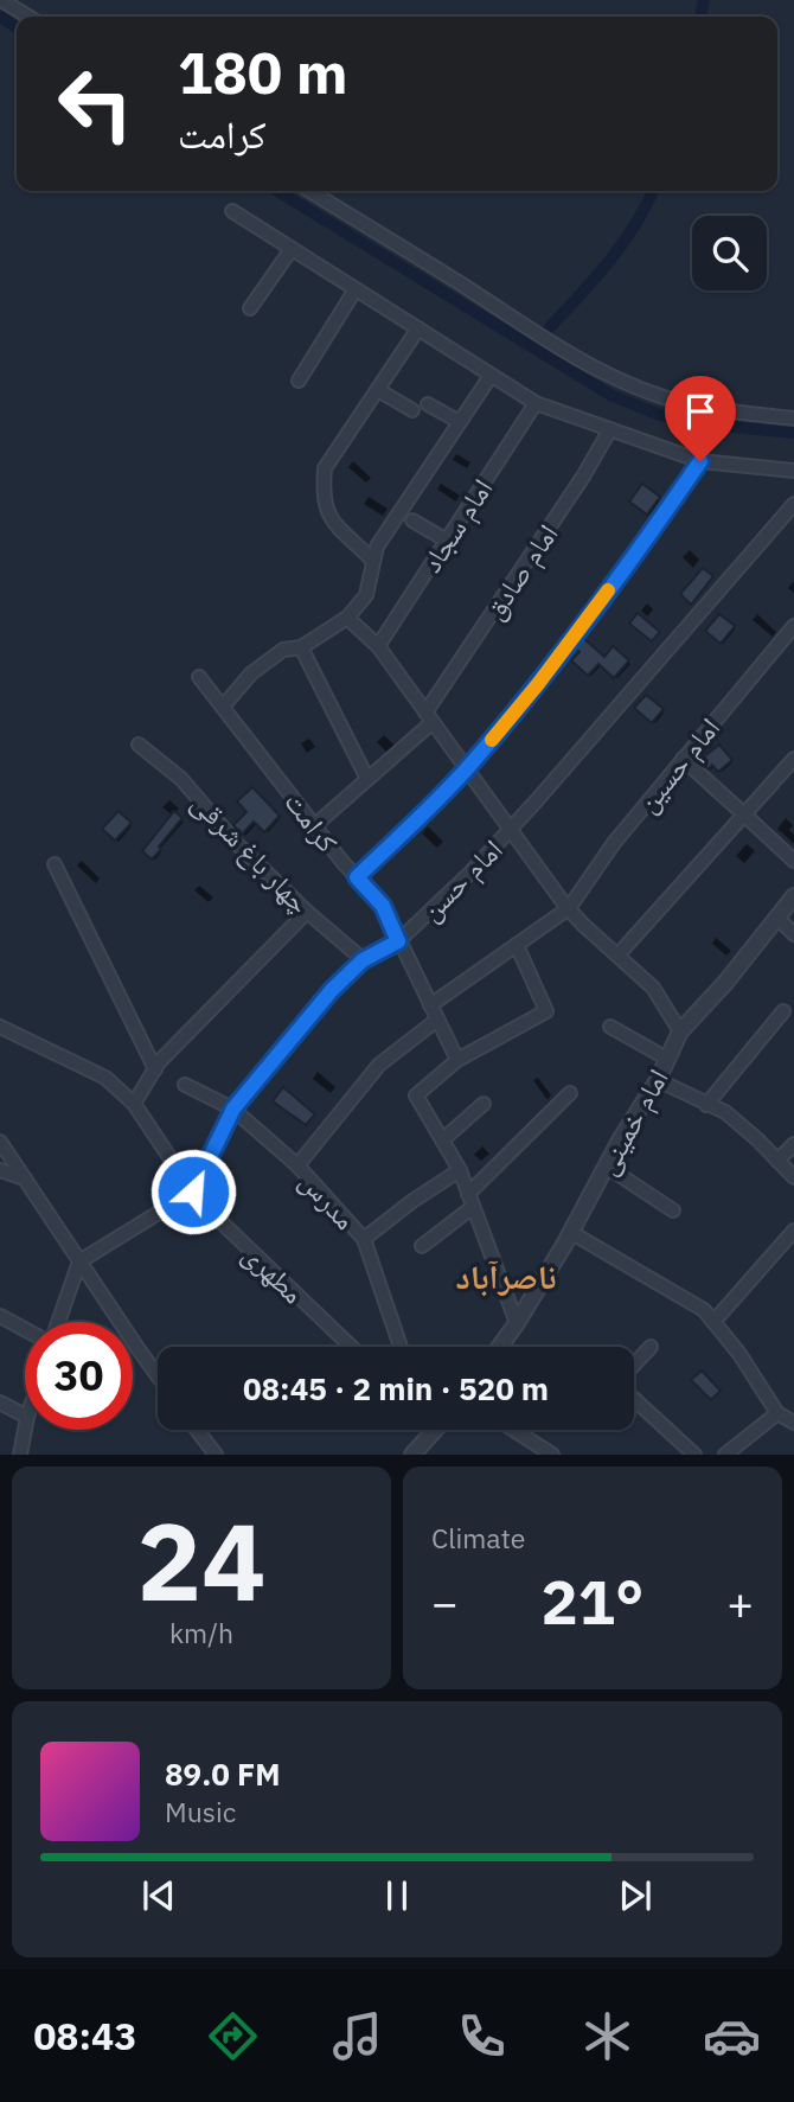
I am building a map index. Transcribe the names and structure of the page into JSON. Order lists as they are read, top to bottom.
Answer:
{
  "streets": {
    "street": [
      "امام سجاد",
      "امام صادق",
      "امام حسین",
      "کرامت",
      "چهار باغ شرقی",
      "امام حسن",
      "امام خمینی",
      "مدرس",
      "مطهری"
    ]
  },
  "crossings": [
    ["امام صادق", "کرامت"],
    ["کرامت", "امام حسن"],
    ["چهار باغ شرقی", "امام حسن"],
    ["امام حسن", "مدرس"],
    ["امام حسن", "مطهری"]
  ],
  "districts": ["ناصرآباد"],
  "page": {
    "turn": ["180 m", "کرامت"],
    "limit": "30",
    "trip": "08:45 · 2 min · 520 m",
    "tile": [
      ["24", "km/h"],
      "Climate"
    ],
    "heat": ["−", "21°", "+"],
    "song": ["89.0 FM", "Music"],
    "tabs": "08:43"
  }
}
